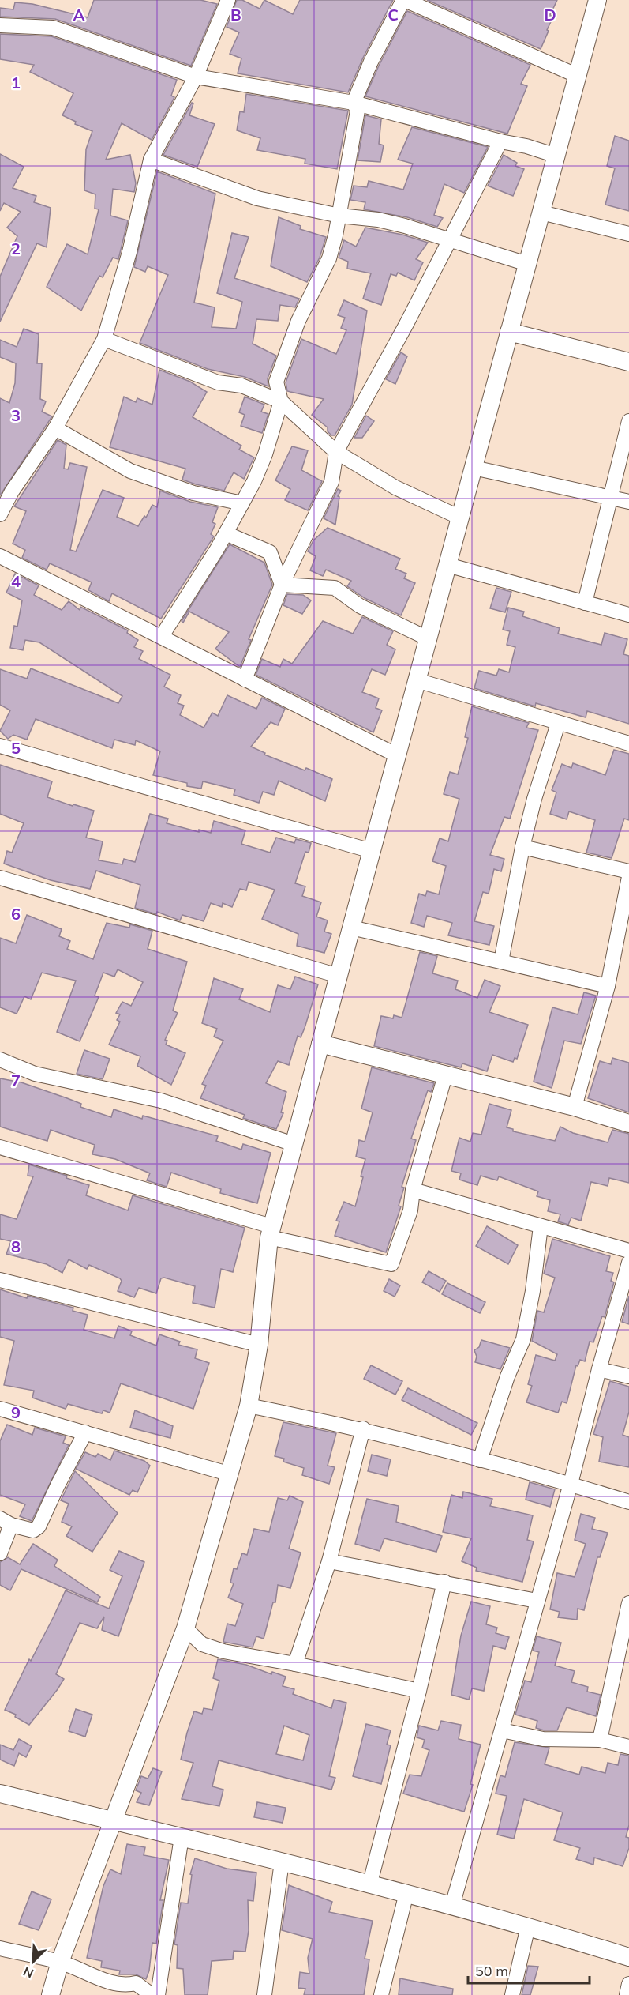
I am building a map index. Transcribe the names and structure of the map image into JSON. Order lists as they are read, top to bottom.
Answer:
{
  "scale_bar": "50 m",
  "north": "bottom left",
  "grid": {
    "columns": [
      "A",
      "B",
      "C",
      "D"
    ],
    "rows": [
      "1",
      "2",
      "3",
      "4",
      "5",
      "6",
      "7",
      "8",
      "9"
    ]
  }
}
